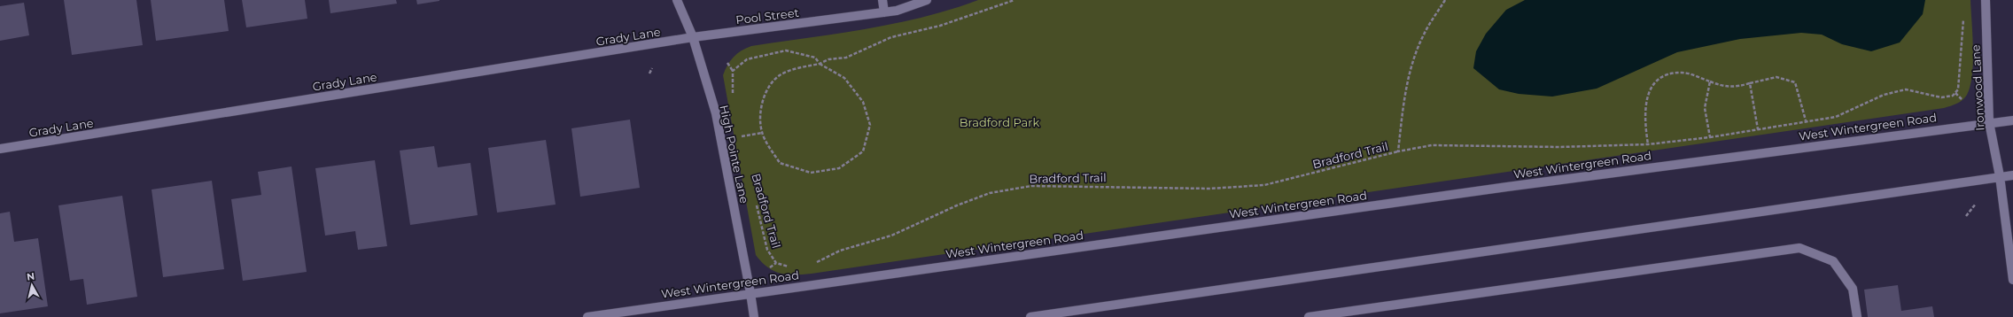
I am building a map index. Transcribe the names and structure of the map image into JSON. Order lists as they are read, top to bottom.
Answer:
{
  "streets": {
    "street": [
      "Pool Street",
      "Grady Lane",
      "Ironwood Lane",
      "West Wintergreen Road",
      "High Pointe Lane"
    ],
    "path": ["Bradford Trail"]
  },
  "crossings": [
    ["Pool Street", "Grady Lane"],
    ["Pool Street", "High Pointe Lane"],
    ["Grady Lane", "High Pointe Lane"],
    ["Ironwood Lane", "West Wintergreen Road"],
    ["West Wintergreen Road", "High Pointe Lane"]
  ],
  "parks": ["Bradford Park"],
  "north": "top"
}
